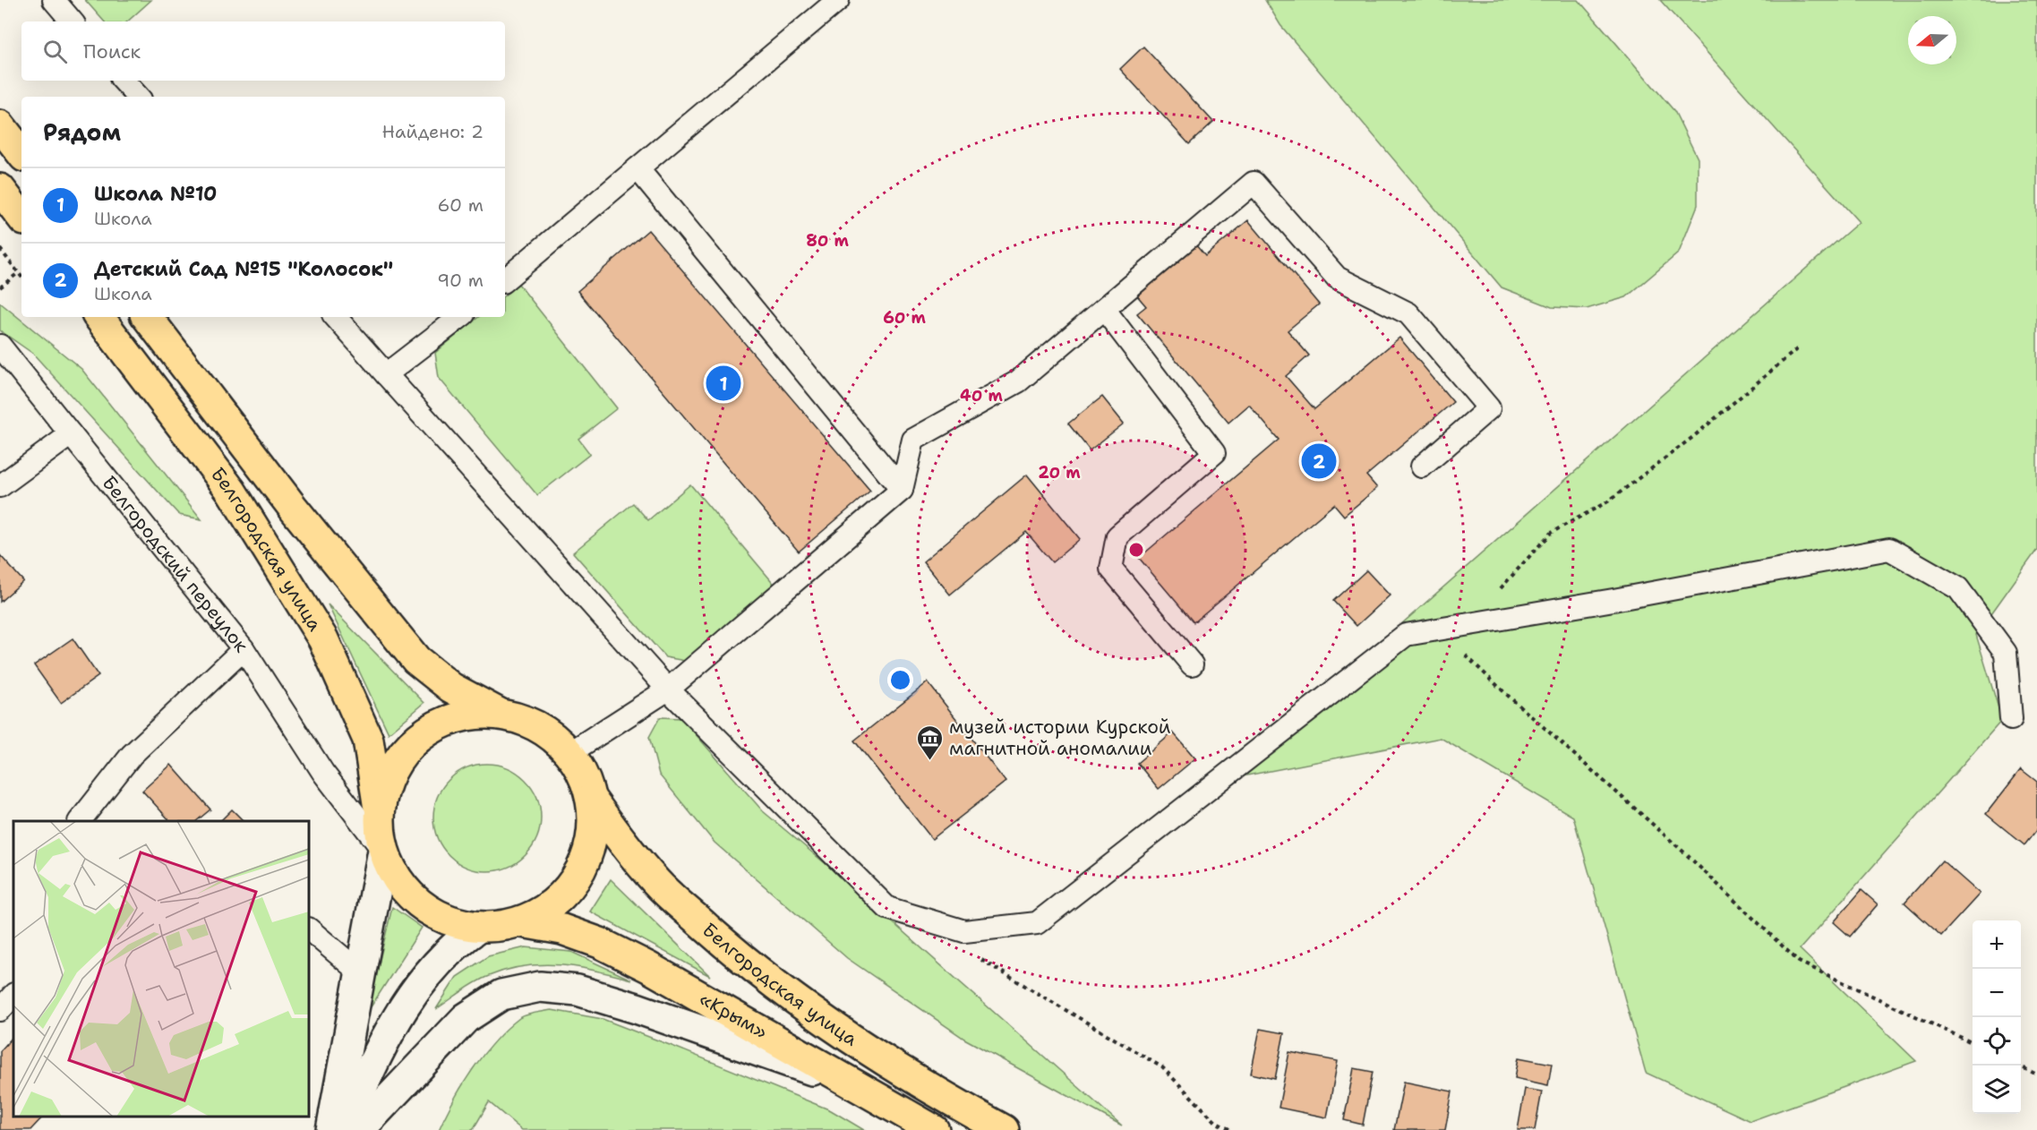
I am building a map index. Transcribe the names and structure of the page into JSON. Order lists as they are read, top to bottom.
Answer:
{
  "streets": {
    "main road": ["Белгородская улица", "«Крым»"],
    "lane": ["Белгородский переулок"]
  },
  "crossings": [
    ["Белгородская улица", "«Крым»"]
  ],
  "places": {
    "museum": ["музей истории Курской магнитной аномалии"]
  },
  "north": "left",
  "page": {
    "search": "Поиск",
    "heading": ["Рядом", "Найдено: 2"],
    "list": [
      {
        "mark": "1",
        "name": "Школа №10",
        "note": "Школа",
        "value": "60 m"
      },
      {
        "mark": "2",
        "name": "Детский Сад №15 \"Колосок\"",
        "note": "Школа",
        "value": "90 m"
      }
    ],
    "pins": ["1", "2"],
    "map_buttons": ["+", "−"]
  },
  "rings": [
    "80 m",
    "60 m",
    "40 m",
    "20 m"
  ]
}
